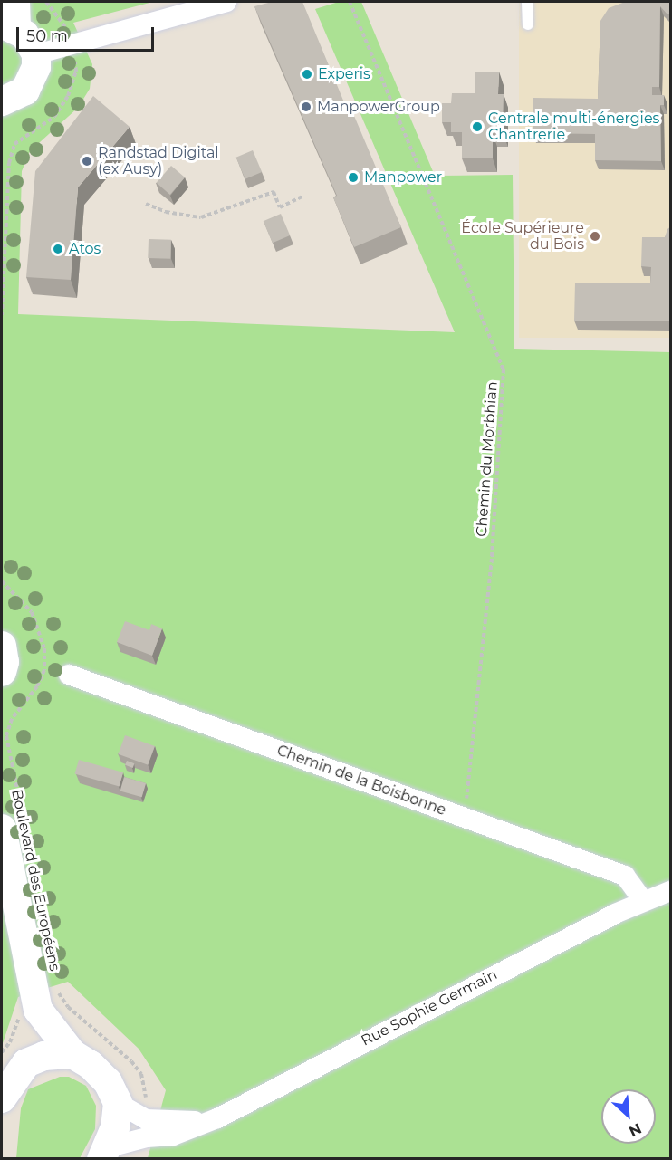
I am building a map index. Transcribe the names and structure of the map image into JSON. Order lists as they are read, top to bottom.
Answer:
{
  "streets": {
    "street": ["Chemin de la Boisbonne", "Boulevard des Européens", "Rue Sophie Germain"],
    "path": ["Chemin du Morbhian"]
  },
  "crossings": [
    ["Chemin du Morbhian", "Chemin de la Boisbonne"],
    ["Chemin de la Boisbonne", "Rue Sophie Germain"],
    ["Boulevard des Européens", "Rue Sophie Germain"]
  ],
  "places": [
    "Experis",
    "ManpowerGroup",
    "Centrale multi-énergies Chantrerie",
    "Randstad Digital (ex Ausy)",
    "Manpower",
    "École Supérieure du Bois",
    "Atos"
  ],
  "scale_bar": "50 m",
  "north": "bottom right"
}
